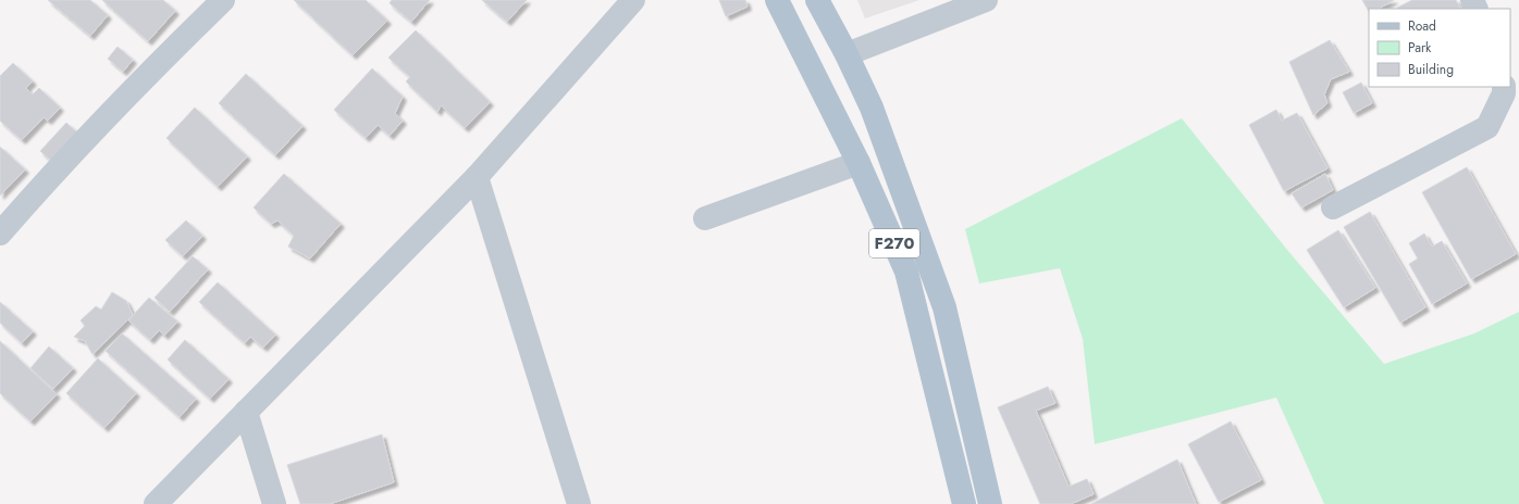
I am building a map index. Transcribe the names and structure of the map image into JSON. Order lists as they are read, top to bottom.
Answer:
{
  "streets": {
    "main road": ["F270"]
  },
  "legend": ["Road", "Park", "Building"]
}
